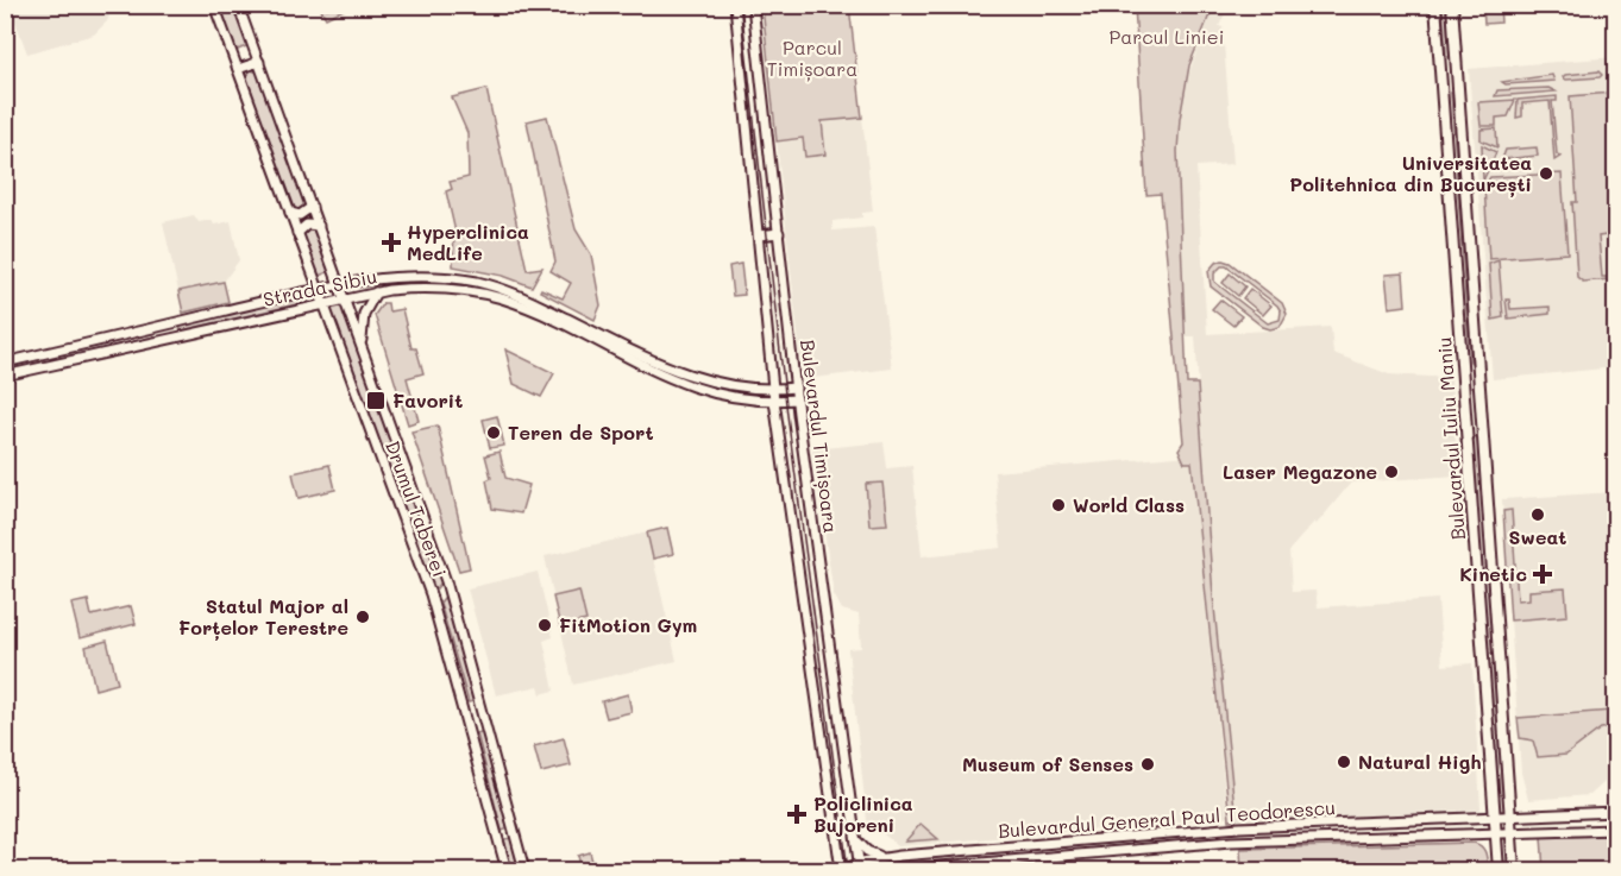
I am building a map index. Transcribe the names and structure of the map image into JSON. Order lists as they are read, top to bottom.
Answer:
{
  "streets": {
    "main road": [
      "Strada Sibiu",
      "Bulevardul Timișoara",
      "Bulevardul Iuliu Maniu",
      "Drumul Taberei",
      "Bulevardul General Paul Teodorescu"
    ]
  },
  "crossings": [
    ["Strada Sibiu", "Bulevardul Timișoara"],
    ["Strada Sibiu", "Drumul Taberei"],
    ["Bulevardul Timișoara", "Bulevardul General Paul Teodorescu"],
    ["Bulevardul Iuliu Maniu", "Bulevardul General Paul Teodorescu"]
  ],
  "parks": ["Parcul Liniei", "Parcul Timișoara"],
  "places": {
    "other": [
      "Universitatea Politehnica din București",
      "Teren de Sport",
      "Laser Megazone",
      "World Class",
      "Sweat",
      "Statul Major al Forțelor Terestre",
      "FitMotion Gym",
      "Natural High",
      "Museum of Senses"
    ],
    "health": ["Hyperclinica MedLife", "Kinetic", "Policlinica Bujoreni"],
    "transit": ["Favorit"]
  }
}
